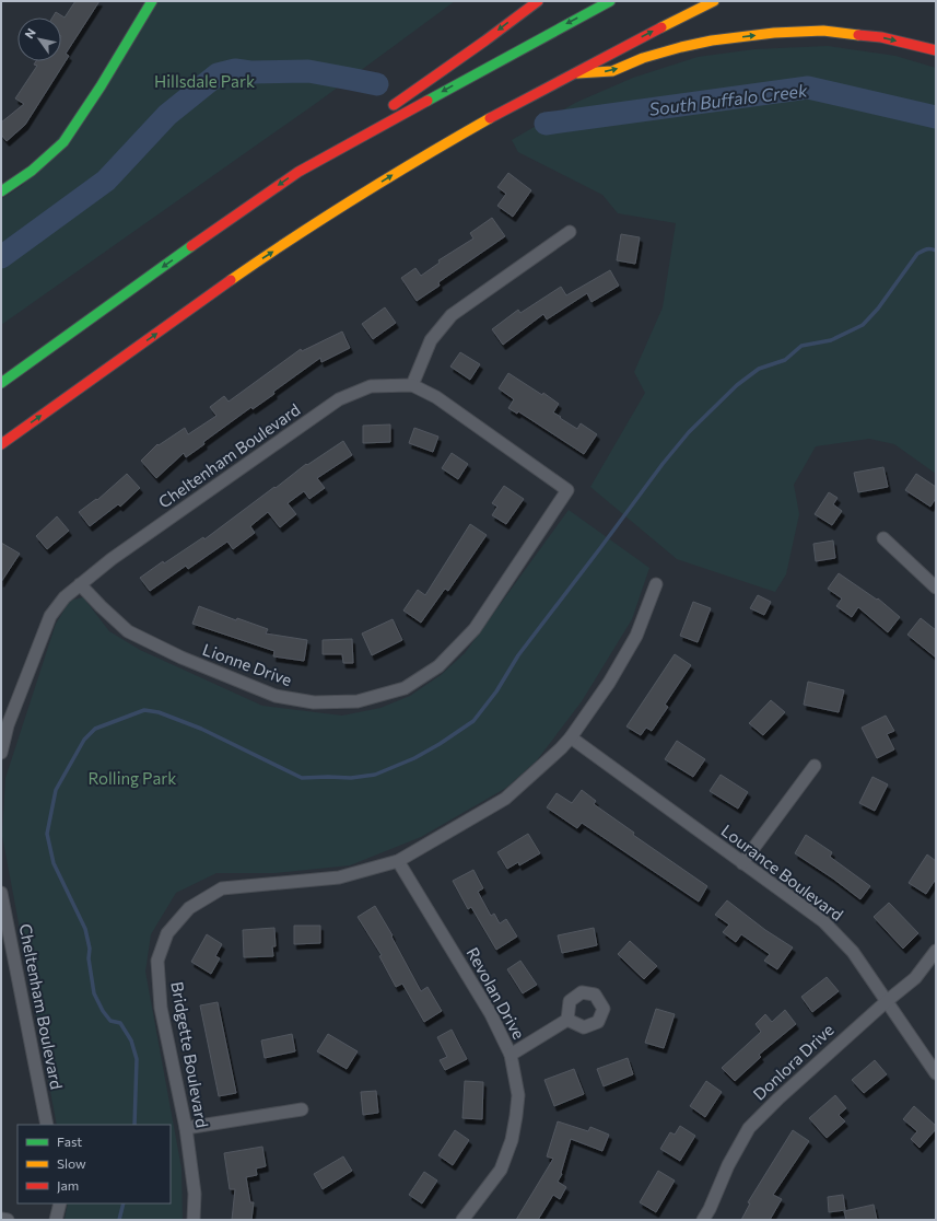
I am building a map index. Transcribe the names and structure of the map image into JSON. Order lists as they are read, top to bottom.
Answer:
{
  "streets": {
    "street": [
      "Cheltenham Boulevard",
      "Lionne Drive",
      "Lourance Boulevard",
      "Revolan Drive",
      "Bridgette Boulevard",
      "Donlora Drive"
    ]
  },
  "crossings": [
    ["Cheltenham Boulevard", "Lionne Drive"],
    ["Lourance Boulevard", "Bridgette Boulevard"],
    ["Lourance Boulevard", "Donlora Drive"],
    ["Revolan Drive", "Bridgette Boulevard"]
  ],
  "water": ["South Buffalo Creek"],
  "parks": ["Hillsdale Park", "Rolling Park"],
  "legend": ["Fast", "Slow", "Jam"],
  "north": "top left"
}
